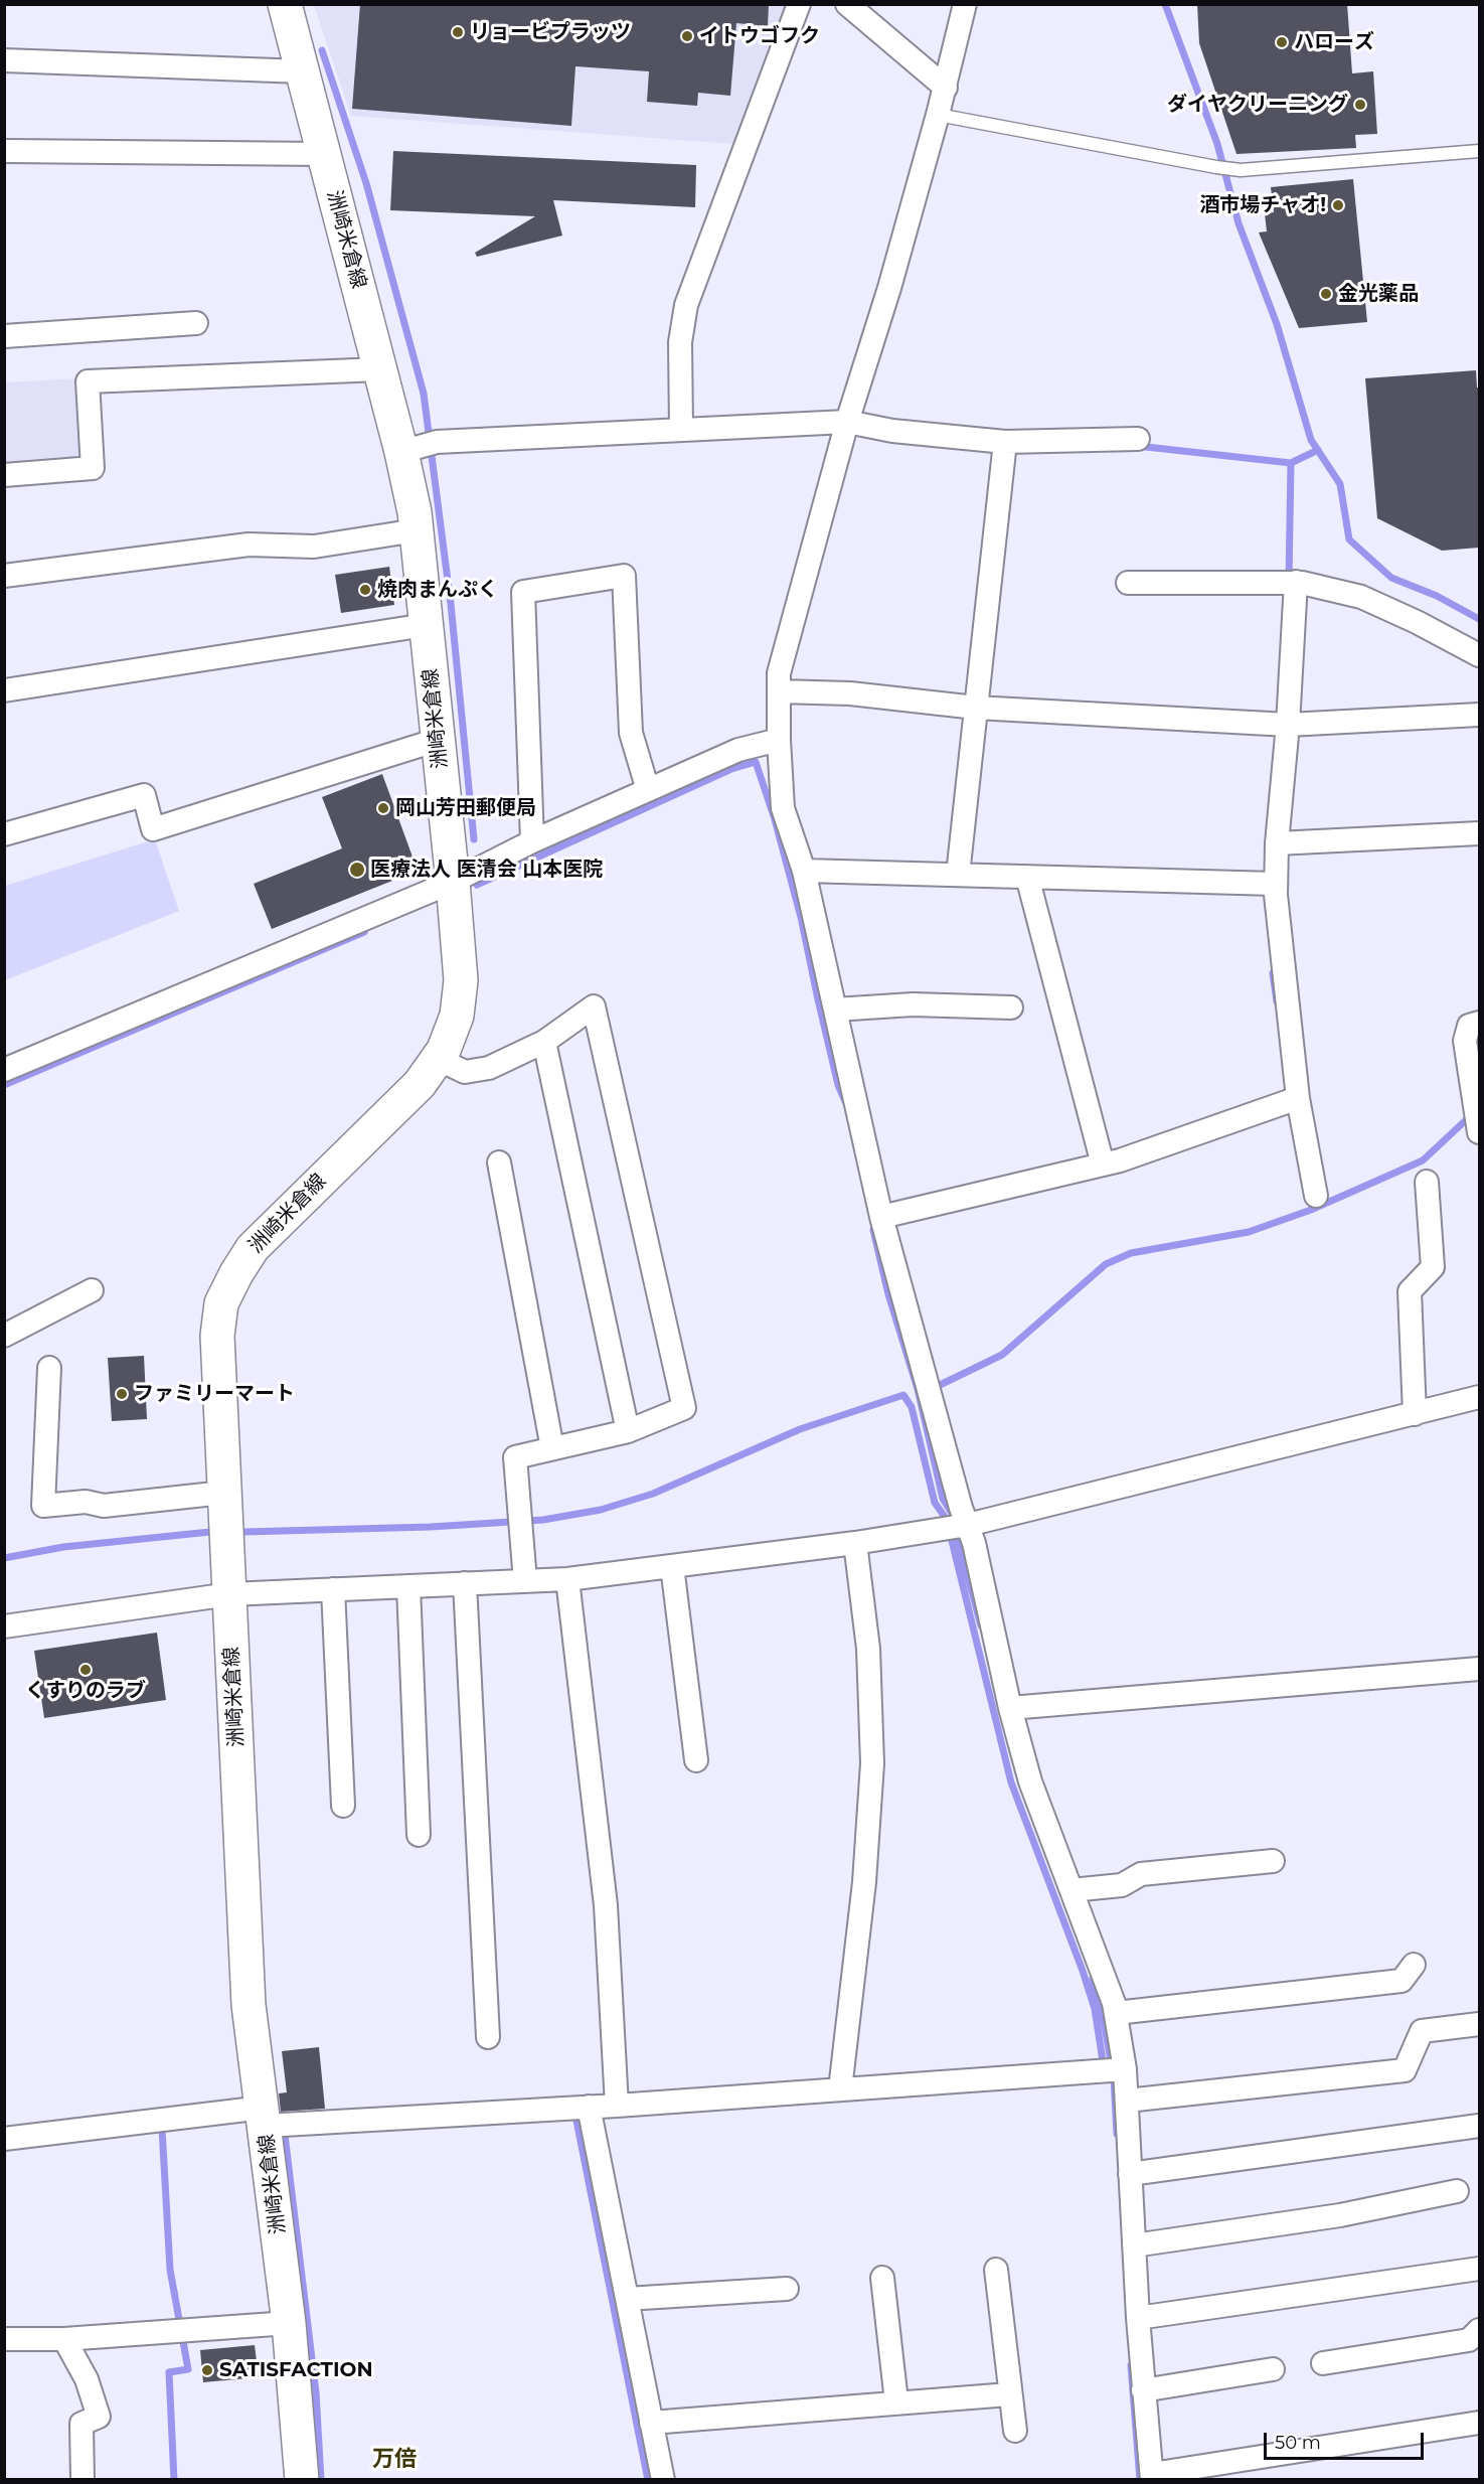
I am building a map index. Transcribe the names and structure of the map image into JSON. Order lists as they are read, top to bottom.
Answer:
{
  "streets": {
    "main road": ["洲崎米倉線"]
  },
  "districts": ["万倍"],
  "places": [
    "リョービプラッツ",
    "イトウゴフク",
    "ハローズ",
    "ダイヤクリーニング",
    "酒市場チャオ!",
    "金光薬品",
    "焼肉まんぷく",
    "岡山芳田郵便局",
    "医療法人 医清会 山本医院",
    "ファミリーマート",
    "くすりのラブ",
    "SATISFACTION"
  ],
  "scale_bar": "50 m"
}
